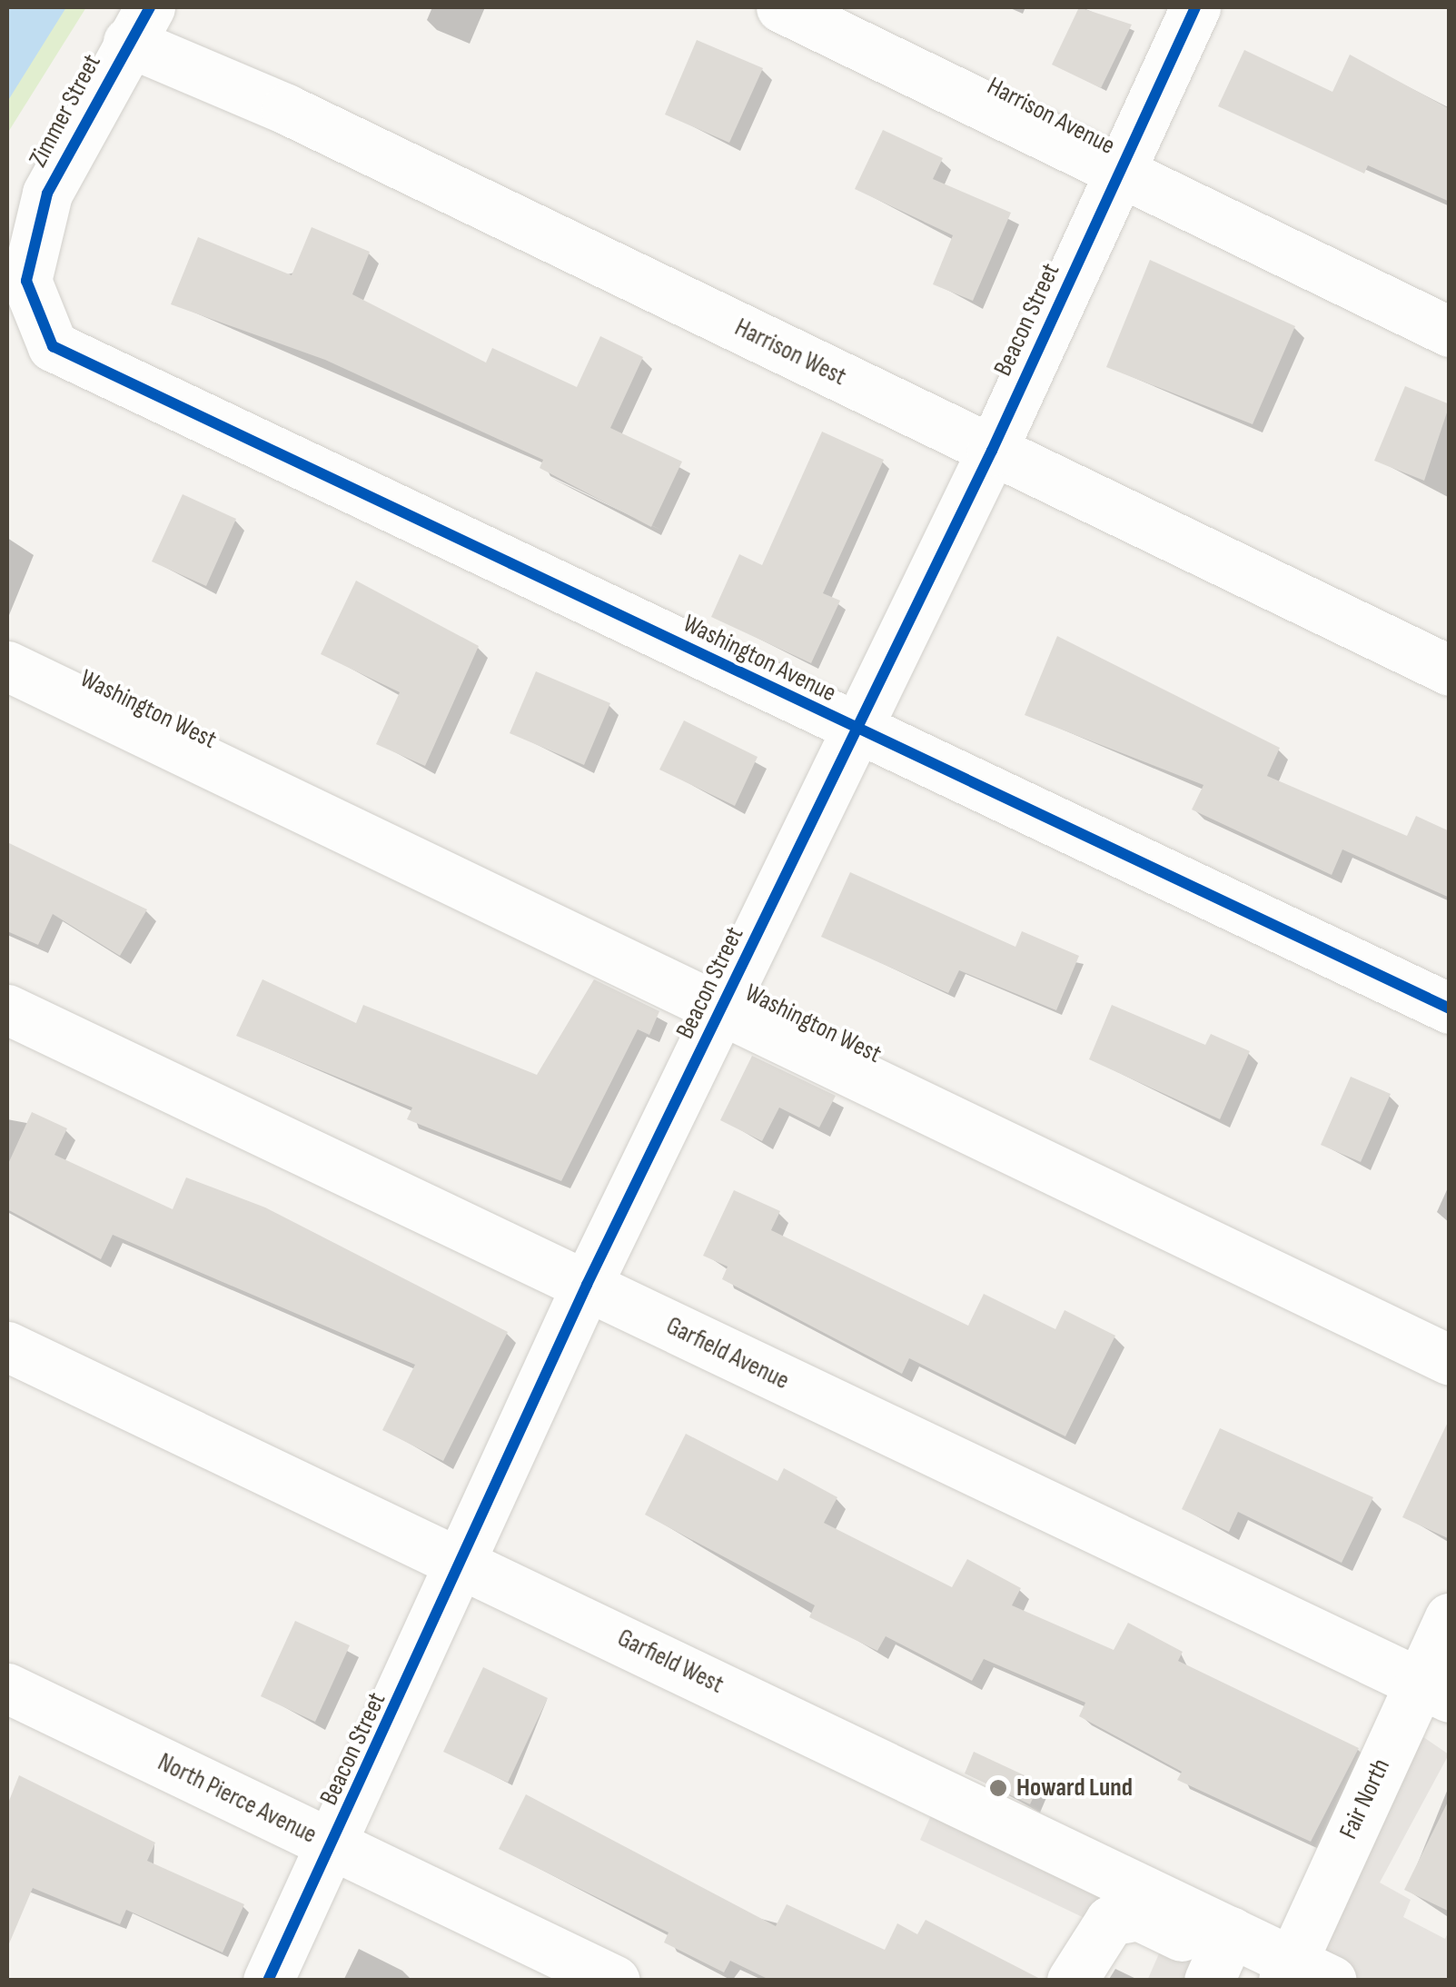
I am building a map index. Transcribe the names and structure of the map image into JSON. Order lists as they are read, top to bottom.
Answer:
{
  "streets": {
    "street": [
      "Zimmer Street",
      "Harrison Avenue",
      "Beacon Street",
      "Harrison West",
      "Washington Avenue",
      "Washington West",
      "Garfield Avenue",
      "Garfield West",
      "North Pierce Avenue",
      "Fair North"
    ]
  },
  "crossings": [
    ["Zimmer Street", "Harrison West"],
    ["Zimmer Street", "Washington Avenue"],
    ["Harrison Avenue", "Beacon Street"],
    ["Beacon Street", "Harrison West"],
    ["Beacon Street", "Washington Avenue"],
    ["Beacon Street", "Washington West"],
    ["Beacon Street", "Garfield Avenue"],
    ["Beacon Street", "Garfield West"],
    ["Beacon Street", "North Pierce Avenue"],
    ["Garfield Avenue", "Fair North"],
    ["Garfield West", "Fair North"]
  ],
  "places": ["Howard Lund"]
}
